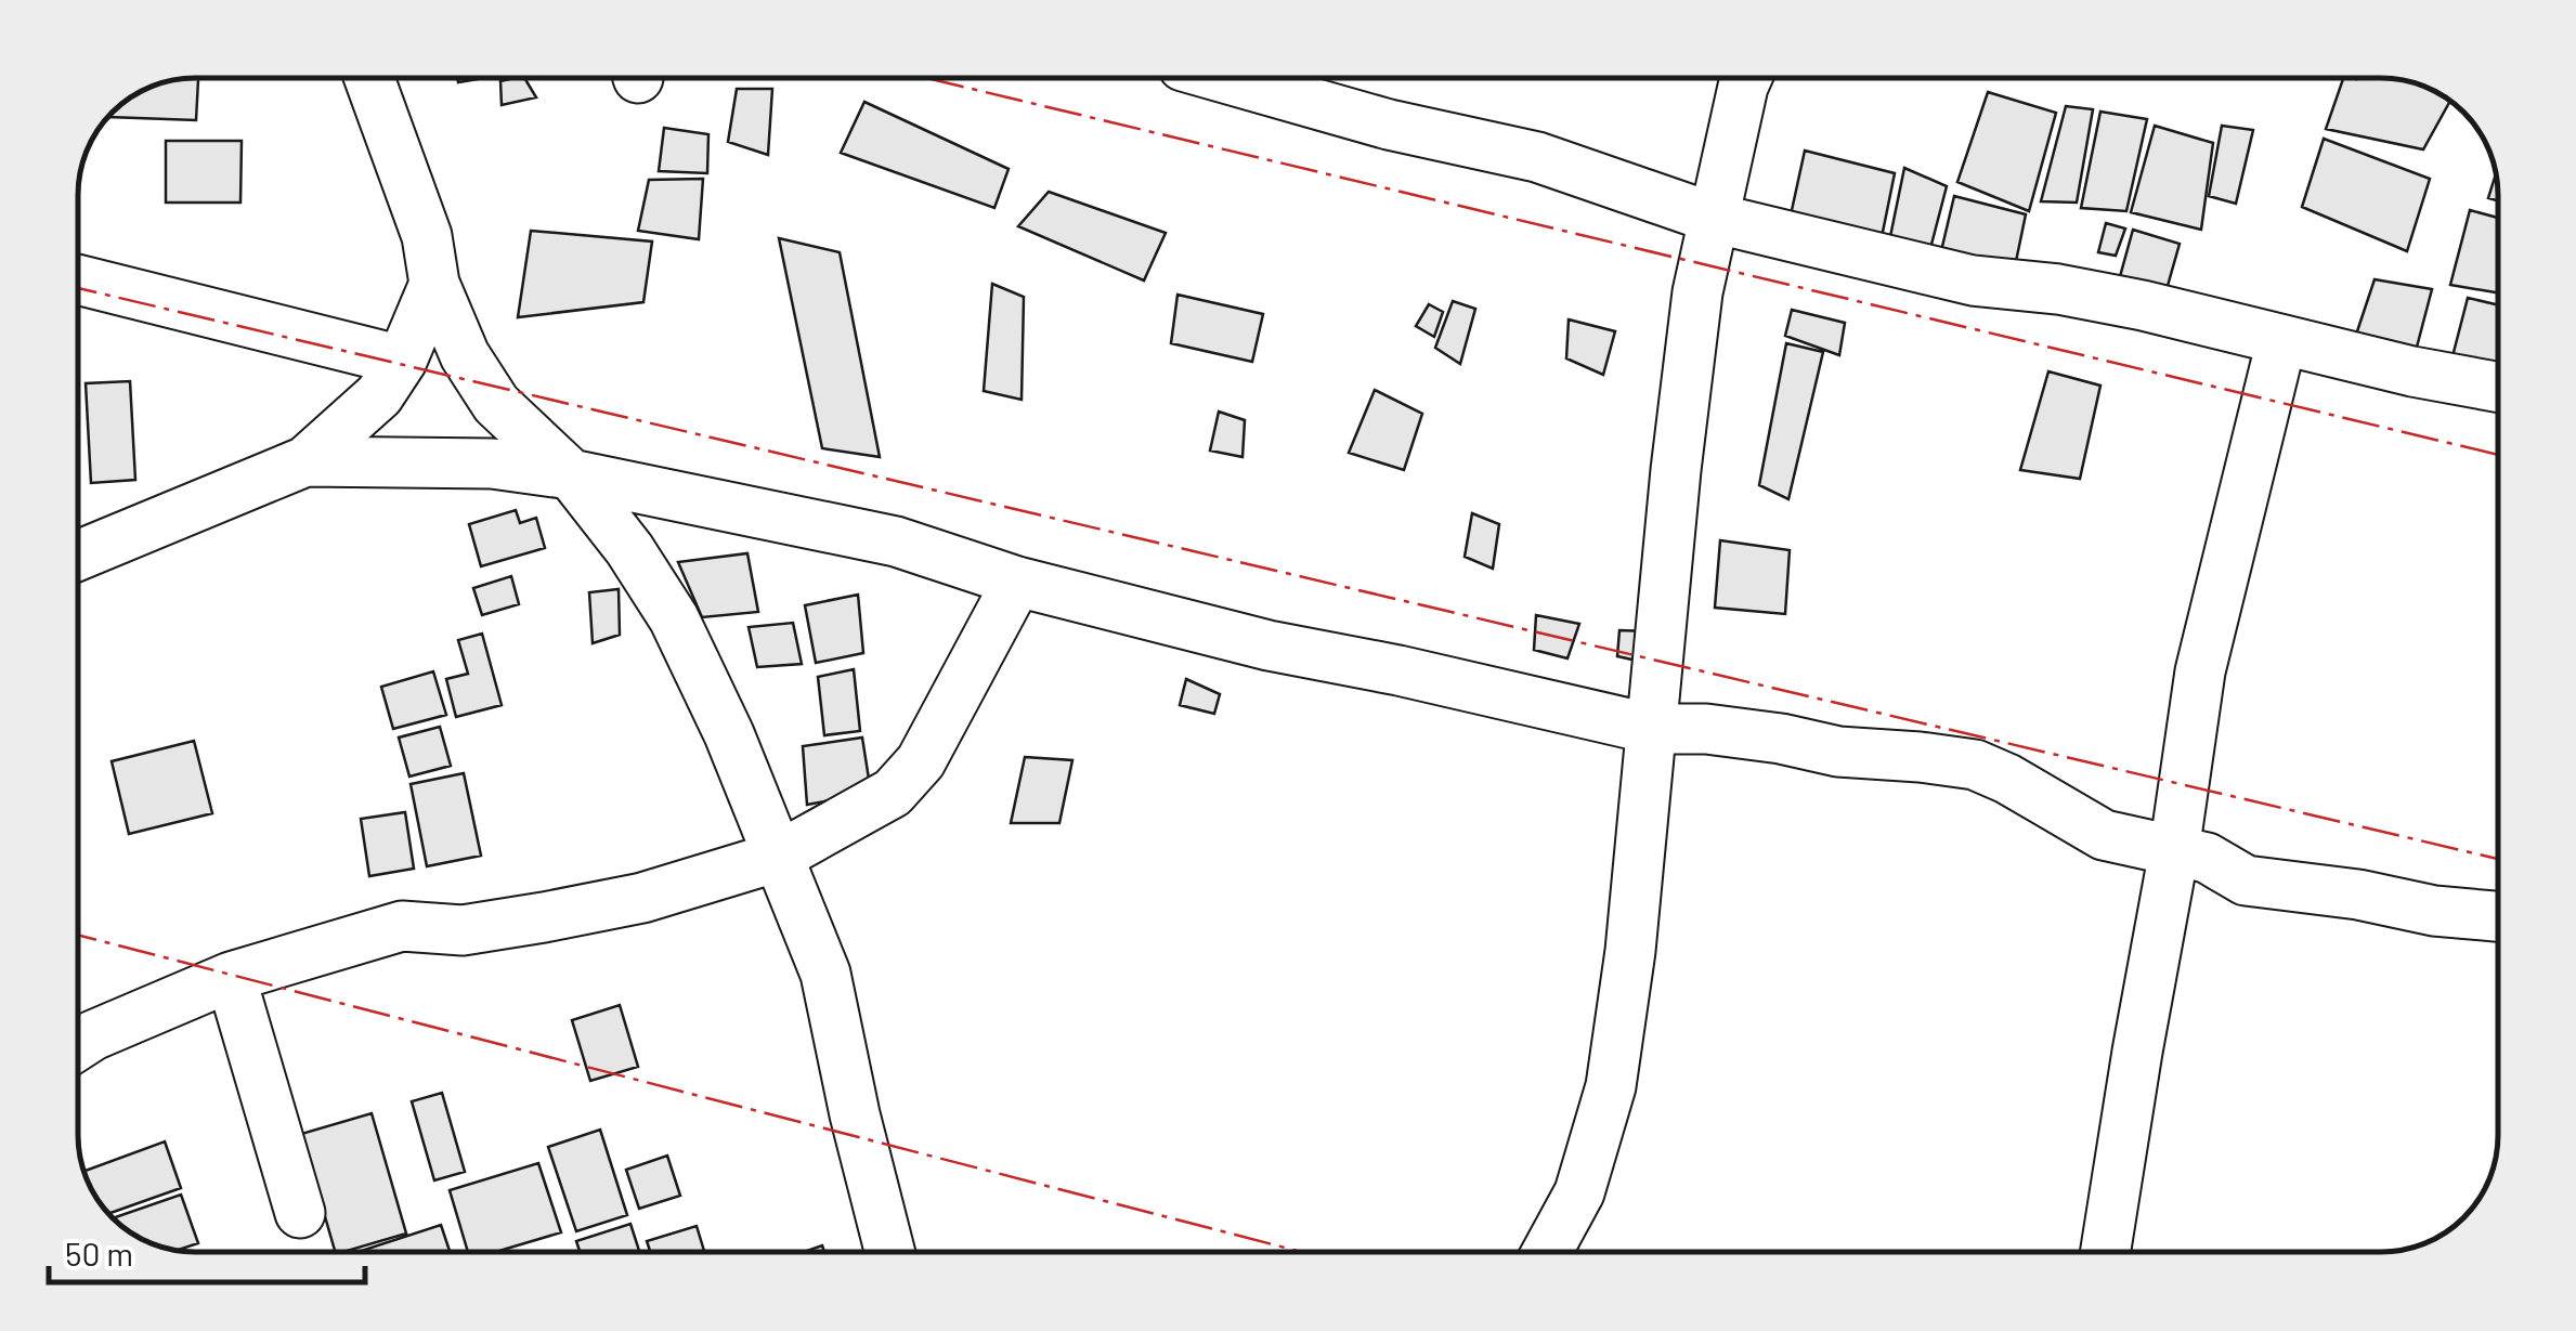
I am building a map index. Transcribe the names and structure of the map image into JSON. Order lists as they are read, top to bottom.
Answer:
{
  "scale_bar": "50 m"
}
